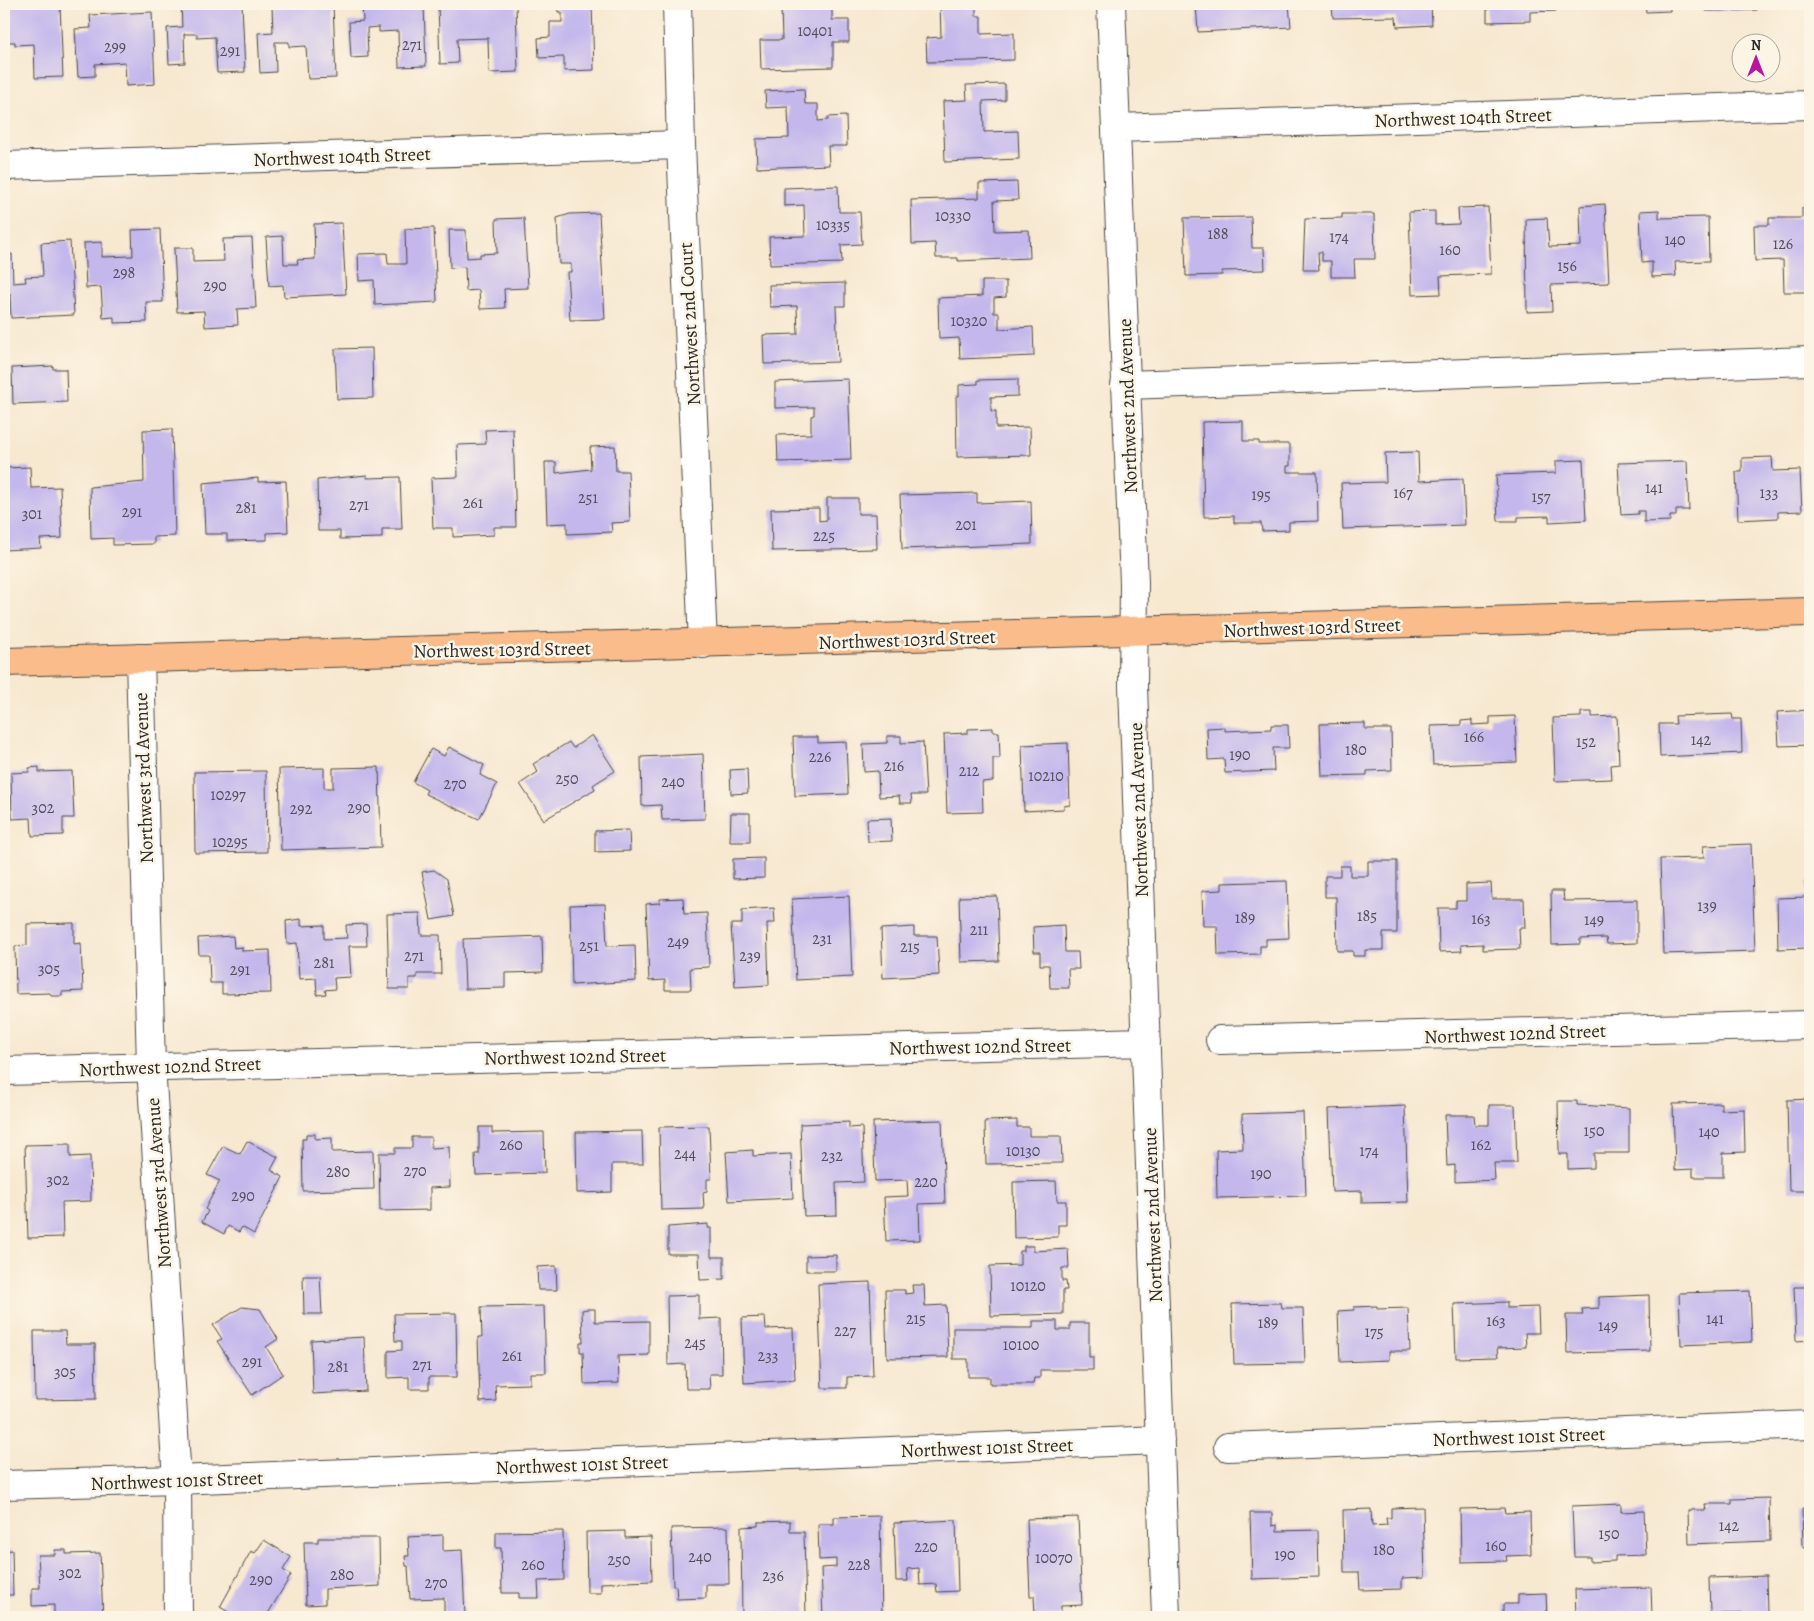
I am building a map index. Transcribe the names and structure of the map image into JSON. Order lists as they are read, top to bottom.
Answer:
{
  "streets": {
    "main road": ["Northwest 103rd Street"],
    "street": [
      "Northwest 104th Street",
      "Northwest 2nd Court",
      "Northwest 2nd Avenue",
      "Northwest 3rd Avenue",
      "Northwest 102nd Street",
      "Northwest 101st Street"
    ]
  },
  "crossings": [
    ["Northwest 104th Street", "Northwest 2nd Court"],
    ["Northwest 104th Street", "Northwest 2nd Avenue"],
    ["Northwest 2nd Court", "Northwest 103rd Street"],
    ["Northwest 2nd Avenue", "Northwest 103rd Street"],
    ["Northwest 2nd Avenue", "Northwest 102nd Street"],
    ["Northwest 2nd Avenue", "Northwest 101st Street"],
    ["Northwest 103rd Street", "Northwest 3rd Avenue"],
    ["Northwest 3rd Avenue", "Northwest 102nd Street"],
    ["Northwest 3rd Avenue", "Northwest 101st Street"]
  ],
  "house_numbers": [
    "10401",
    "271",
    "299",
    "291",
    "10330",
    "10335",
    "188",
    "174",
    "140",
    "126",
    "160",
    "156",
    "298",
    "290",
    "10320",
    "141",
    "167",
    "133",
    "195",
    "157",
    "251",
    "261",
    "271",
    "281",
    "291",
    "301",
    "201",
    "225",
    "166",
    "142",
    "152",
    "180",
    "190",
    "226",
    "216",
    "212",
    "10210",
    "250",
    "240",
    "270",
    "10297",
    "302",
    "290",
    "292",
    "10295",
    "139",
    "185",
    "189",
    "163",
    "149",
    "211",
    "231",
    "249",
    "251",
    "215",
    "271",
    "239",
    "281",
    "305",
    "291",
    "150",
    "140",
    "260",
    "162",
    "10130",
    "174",
    "244",
    "232",
    "270",
    "280",
    "190",
    "302",
    "220",
    "290",
    "10120",
    "215",
    "141",
    "163",
    "189",
    "149",
    "227",
    "175",
    "245",
    "10100",
    "261",
    "233",
    "291",
    "271",
    "281",
    "305",
    "142",
    "150",
    "160",
    "220",
    "180",
    "190",
    "240",
    "10070",
    "250",
    "260",
    "228",
    "302",
    "280",
    "236",
    "290",
    "270"
  ],
  "north": "top"
}
